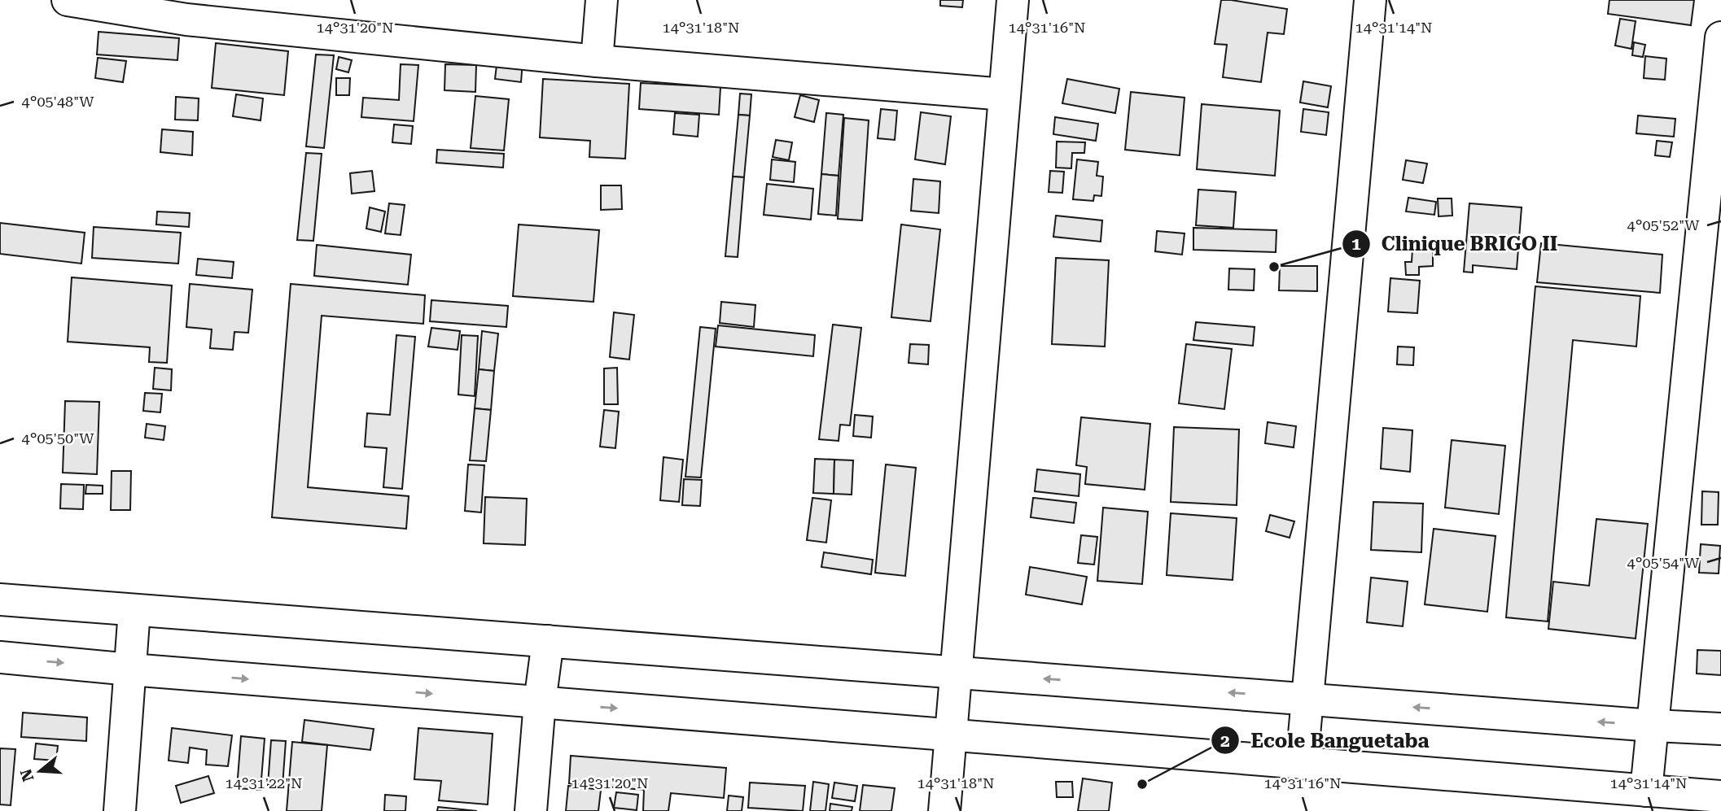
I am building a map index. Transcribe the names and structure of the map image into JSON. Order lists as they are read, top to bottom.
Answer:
{
  "places": ["Clinique BRIGO II", "Ecole Banguetaba"],
  "north": "left",
  "coordinates": [
    "14°31'20\"N",
    "14°31'18\"N",
    "14°31'16\"N",
    "14°31'14\"N",
    "4°05'48\"W",
    "4°05'52\"W",
    "4°05'50\"W",
    "4°05'54\"W",
    "14°31'22\"N"
  ]
}
